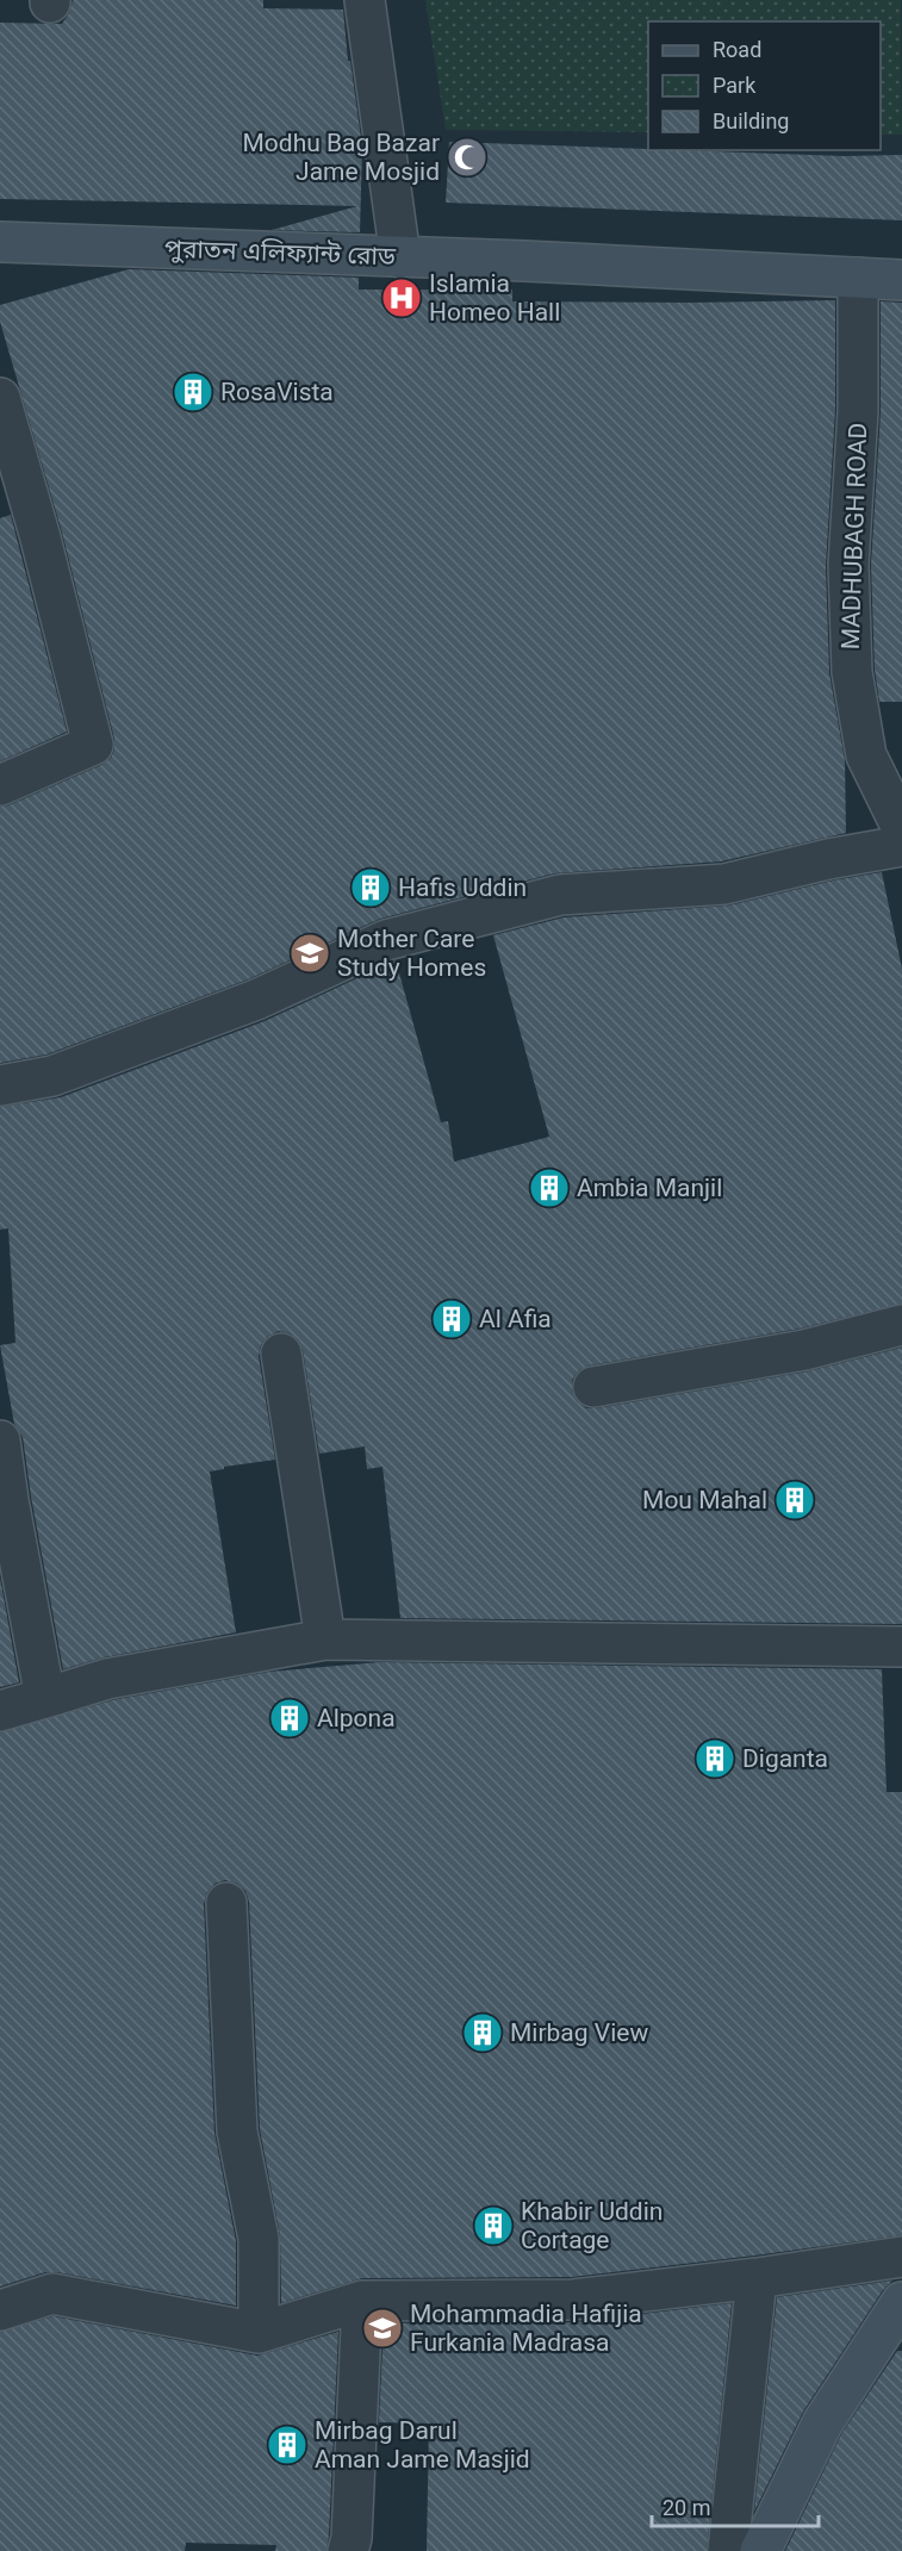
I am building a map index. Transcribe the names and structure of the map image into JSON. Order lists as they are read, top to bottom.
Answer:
{
  "streets": {
    "street": ["পুরাতন এলিফ্যান্ট রোড", "MADHUBAGH ROAD"]
  },
  "crossings": [
    ["পুরাতন এলিফ্যান্ট রোড", "MADHUBAGH ROAD"]
  ],
  "places": {
    "mosque": ["Modhu Bag Bazar Jame Mosjid"],
    "hospital": ["Islamia Homeo Hall"],
    "building": [
      "RosaVista",
      "Hafis Uddin",
      "Ambia Manjil",
      "Al Afia",
      "Mou Mahal",
      "Alpona",
      "Diganta",
      "Mirbag View",
      "Khabir Uddin Cortage",
      "Mirbag Darul Aman Jame Masjid"
    ],
    "school or university": ["Mother Care Study Homes", "Mohammadia Hafijia Furkania Madrasa"]
  },
  "legend": ["Road", "Park", "Building"],
  "scale_bar": "20 m"
}
